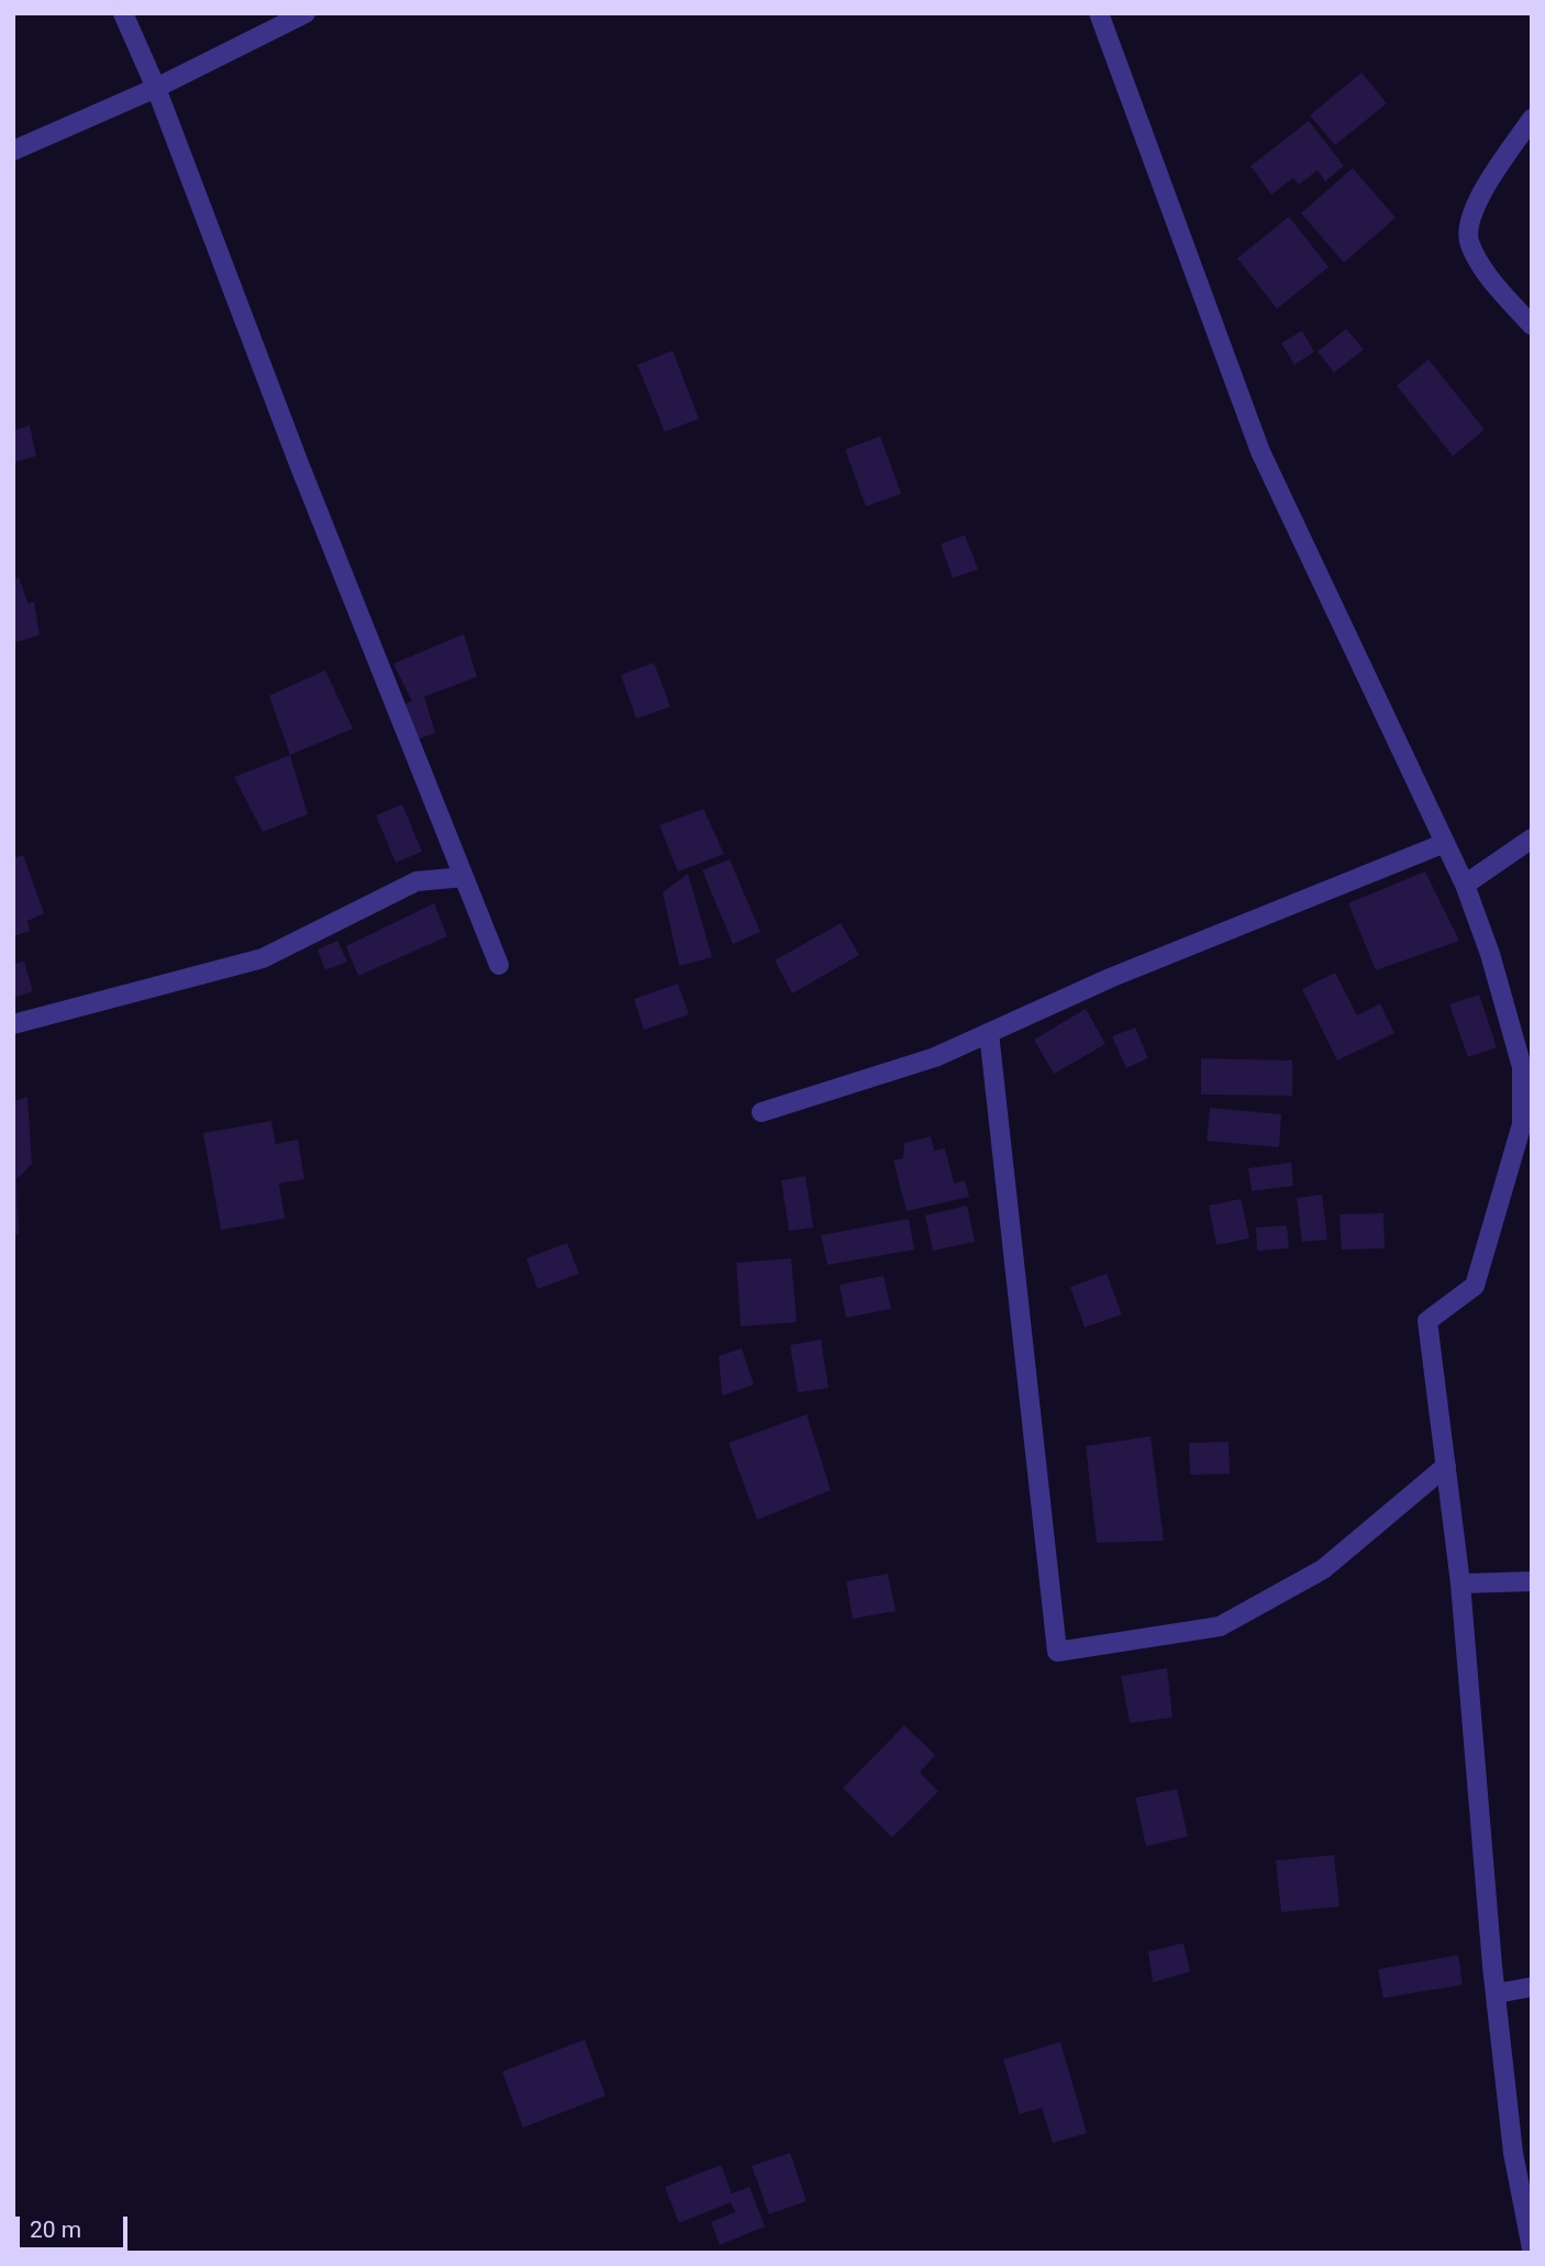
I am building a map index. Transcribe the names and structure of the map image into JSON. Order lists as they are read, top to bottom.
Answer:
{
  "scale_bar": "20 m"
}
